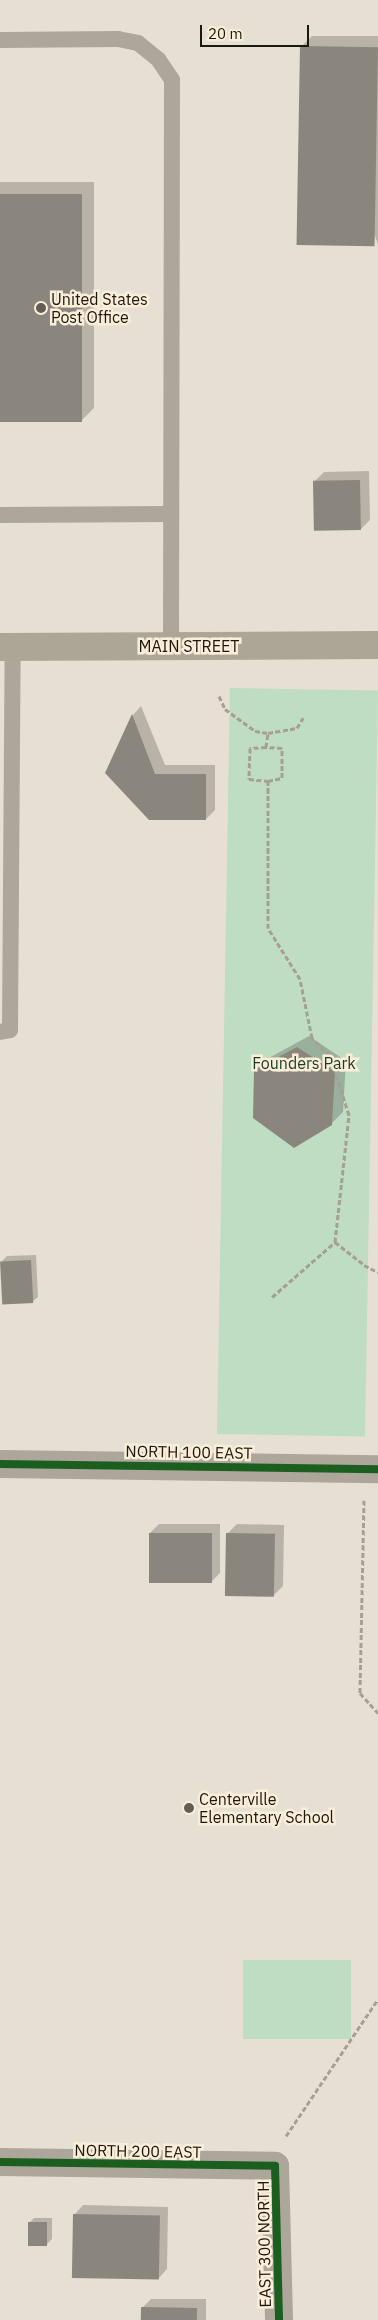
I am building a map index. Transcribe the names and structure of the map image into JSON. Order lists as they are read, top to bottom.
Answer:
{
  "streets": {
    "main road": ["MAIN STREET"],
    "street": ["NORTH 100 EAST", "NORTH 200 EAST", "EAST 300 NORTH"]
  },
  "crossings": [
    ["NORTH 200 EAST", "EAST 300 NORTH"]
  ],
  "parks": ["Founders Park"],
  "places": ["United States Post Office", "Centerville Elementary School"],
  "scale_bar": "20 m"
}
